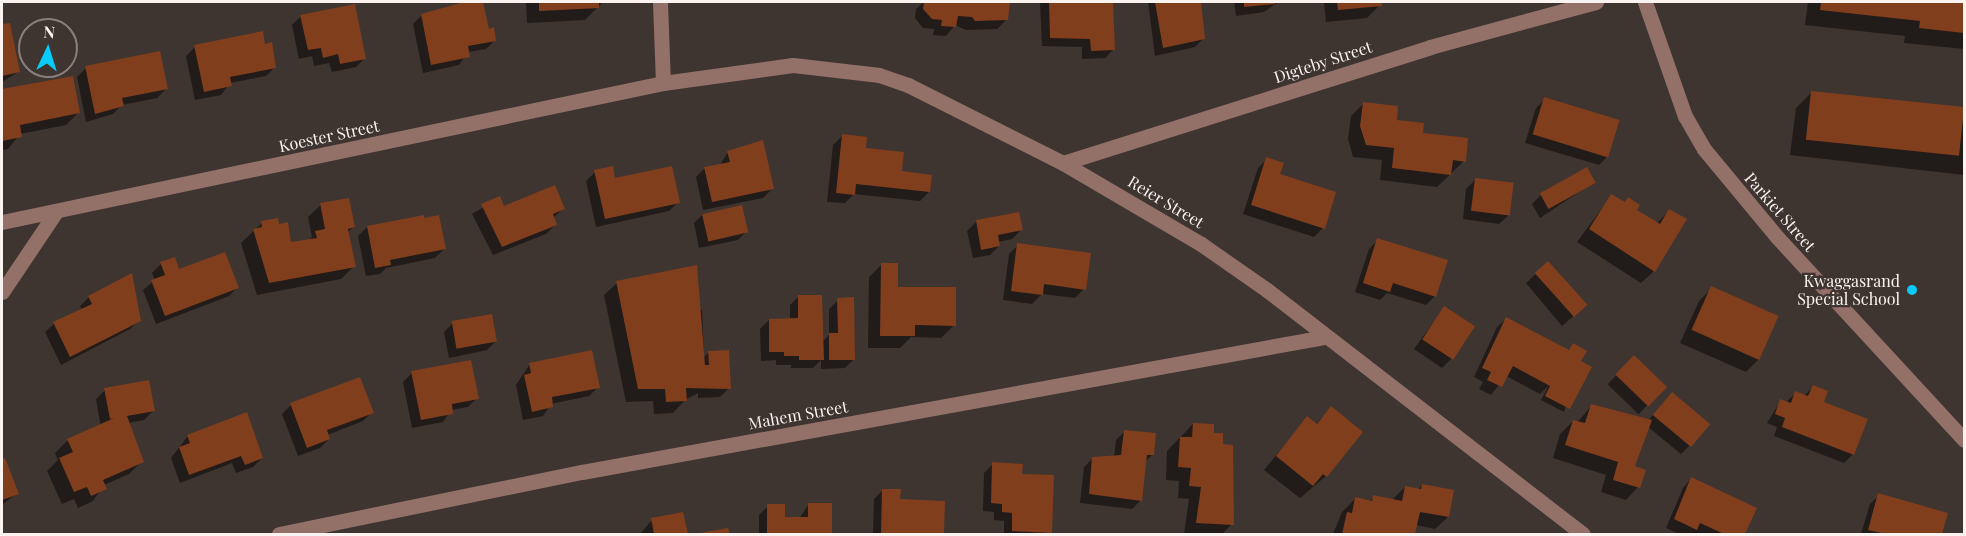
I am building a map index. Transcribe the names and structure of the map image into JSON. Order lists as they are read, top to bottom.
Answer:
{
  "streets": {
    "street": [
      "Digteby Street",
      "Koester Street",
      "Reier Street",
      "Parkiet Street",
      "Mahem Street"
    ]
  },
  "crossings": [
    ["Digteby Street", "Reier Street"],
    ["Koester Street", "Reier Street"],
    ["Reier Street", "Mahem Street"]
  ],
  "places": ["Kwaggasrand Special School"],
  "north": "top"
}
